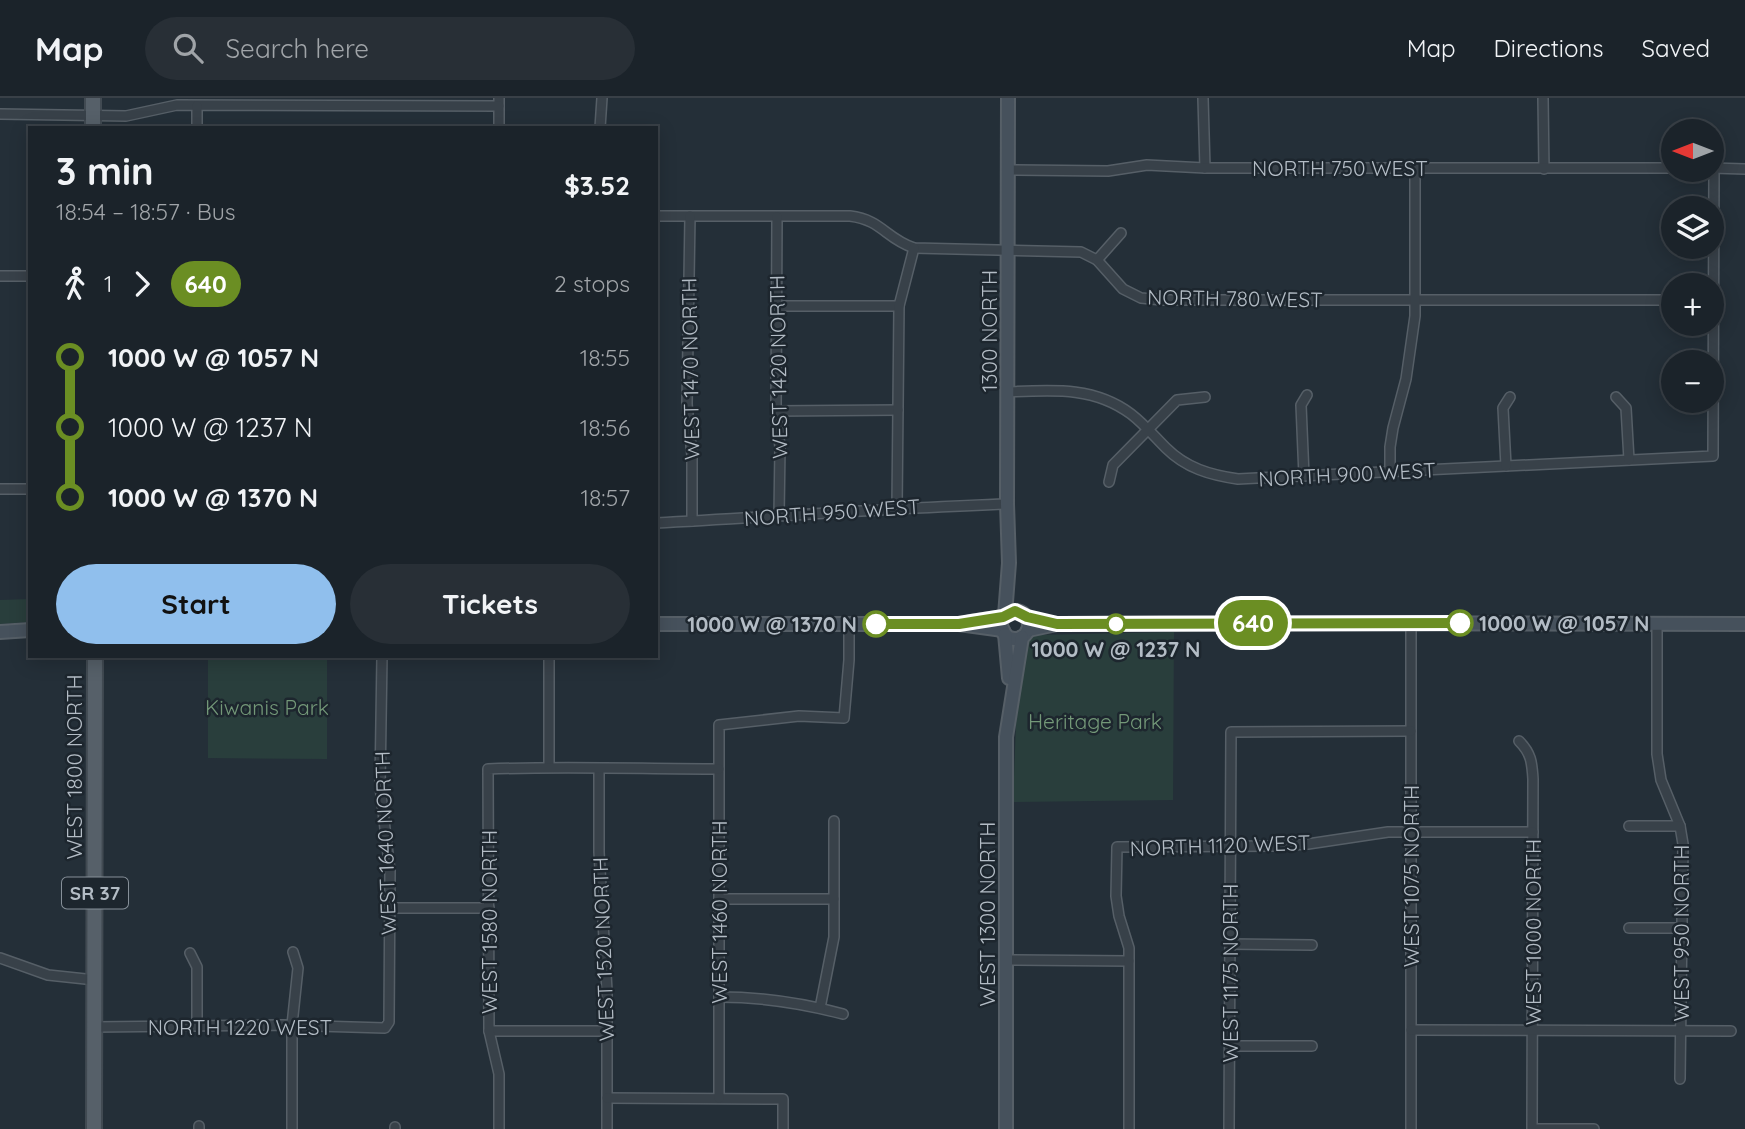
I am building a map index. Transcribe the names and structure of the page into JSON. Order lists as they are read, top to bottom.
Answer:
{
  "streets": {
    "main road": ["WEST 1800 NORTH", "SR 37"],
    "street": [
      "NORTH 750 WEST",
      "NORTH 780 WEST",
      "1300 NORTH",
      "WEST 1420 NORTH",
      "WEST 1470 NORTH",
      "NORTH 900 WEST",
      "NORTH 950 WEST",
      "WEST 1640 NORTH",
      "NORTH 1120 WEST",
      "WEST 1075 NORTH",
      "WEST 1460 NORTH",
      "WEST 1300 NORTH",
      "WEST 1580 NORTH",
      "WEST 1000 NORTH",
      "WEST 950 NORTH",
      "WEST 1520 NORTH",
      "WEST 1175 NORTH",
      "NORTH 1220 WEST"
    ]
  },
  "crossings": [
    ["NORTH 750 WEST", "1300 NORTH"],
    ["1300 NORTH", "NORTH 900 WEST"],
    ["1300 NORTH", "NORTH 950 WEST"],
    ["1300 NORTH", "WEST 1300 NORTH"],
    ["WEST 1420 NORTH", "NORTH 950 WEST"],
    ["WEST 1470 NORTH", "NORTH 950 WEST"],
    ["WEST 1800 NORTH", "NORTH 1220 WEST"],
    ["WEST 1640 NORTH", "NORTH 1220 WEST"],
    ["NORTH 1120 WEST", "WEST 1075 NORTH"],
    ["NORTH 1120 WEST", "WEST 1000 NORTH"],
    ["NORTH 1120 WEST", "WEST 1175 NORTH"],
    ["WEST 1075 NORTH", "WEST 1175 NORTH"]
  ],
  "parks": ["Kiwanis Park", "Heritage Park"],
  "places": ["1000 W @ 1057 N", "1000 W @ 1370 N", "1000 W @ 1237 N"],
  "lines": ["bus line 640"],
  "north": "left",
  "page": {
    "header": "Map",
    "search": "Search here",
    "nav": ["Map", "Directions", "Saved"],
    "on_map": "640",
    "map_buttons": ["+", "−"],
    "heading": ["3 min", "18:54 – 18:57 · Bus", "$3.52"],
    "legs": ["1", "640", "2 stops"],
    "list": [
      {
        "name": "1000 W @ 1057 N",
        "value": "18:55"
      },
      {
        "name": "1000 W @ 1237 N",
        "value": "18:56"
      },
      {
        "name": "1000 W @ 1370 N",
        "value": "18:57"
      }
    ],
    "buttons": ["Start", "Tickets"]
  }
}
